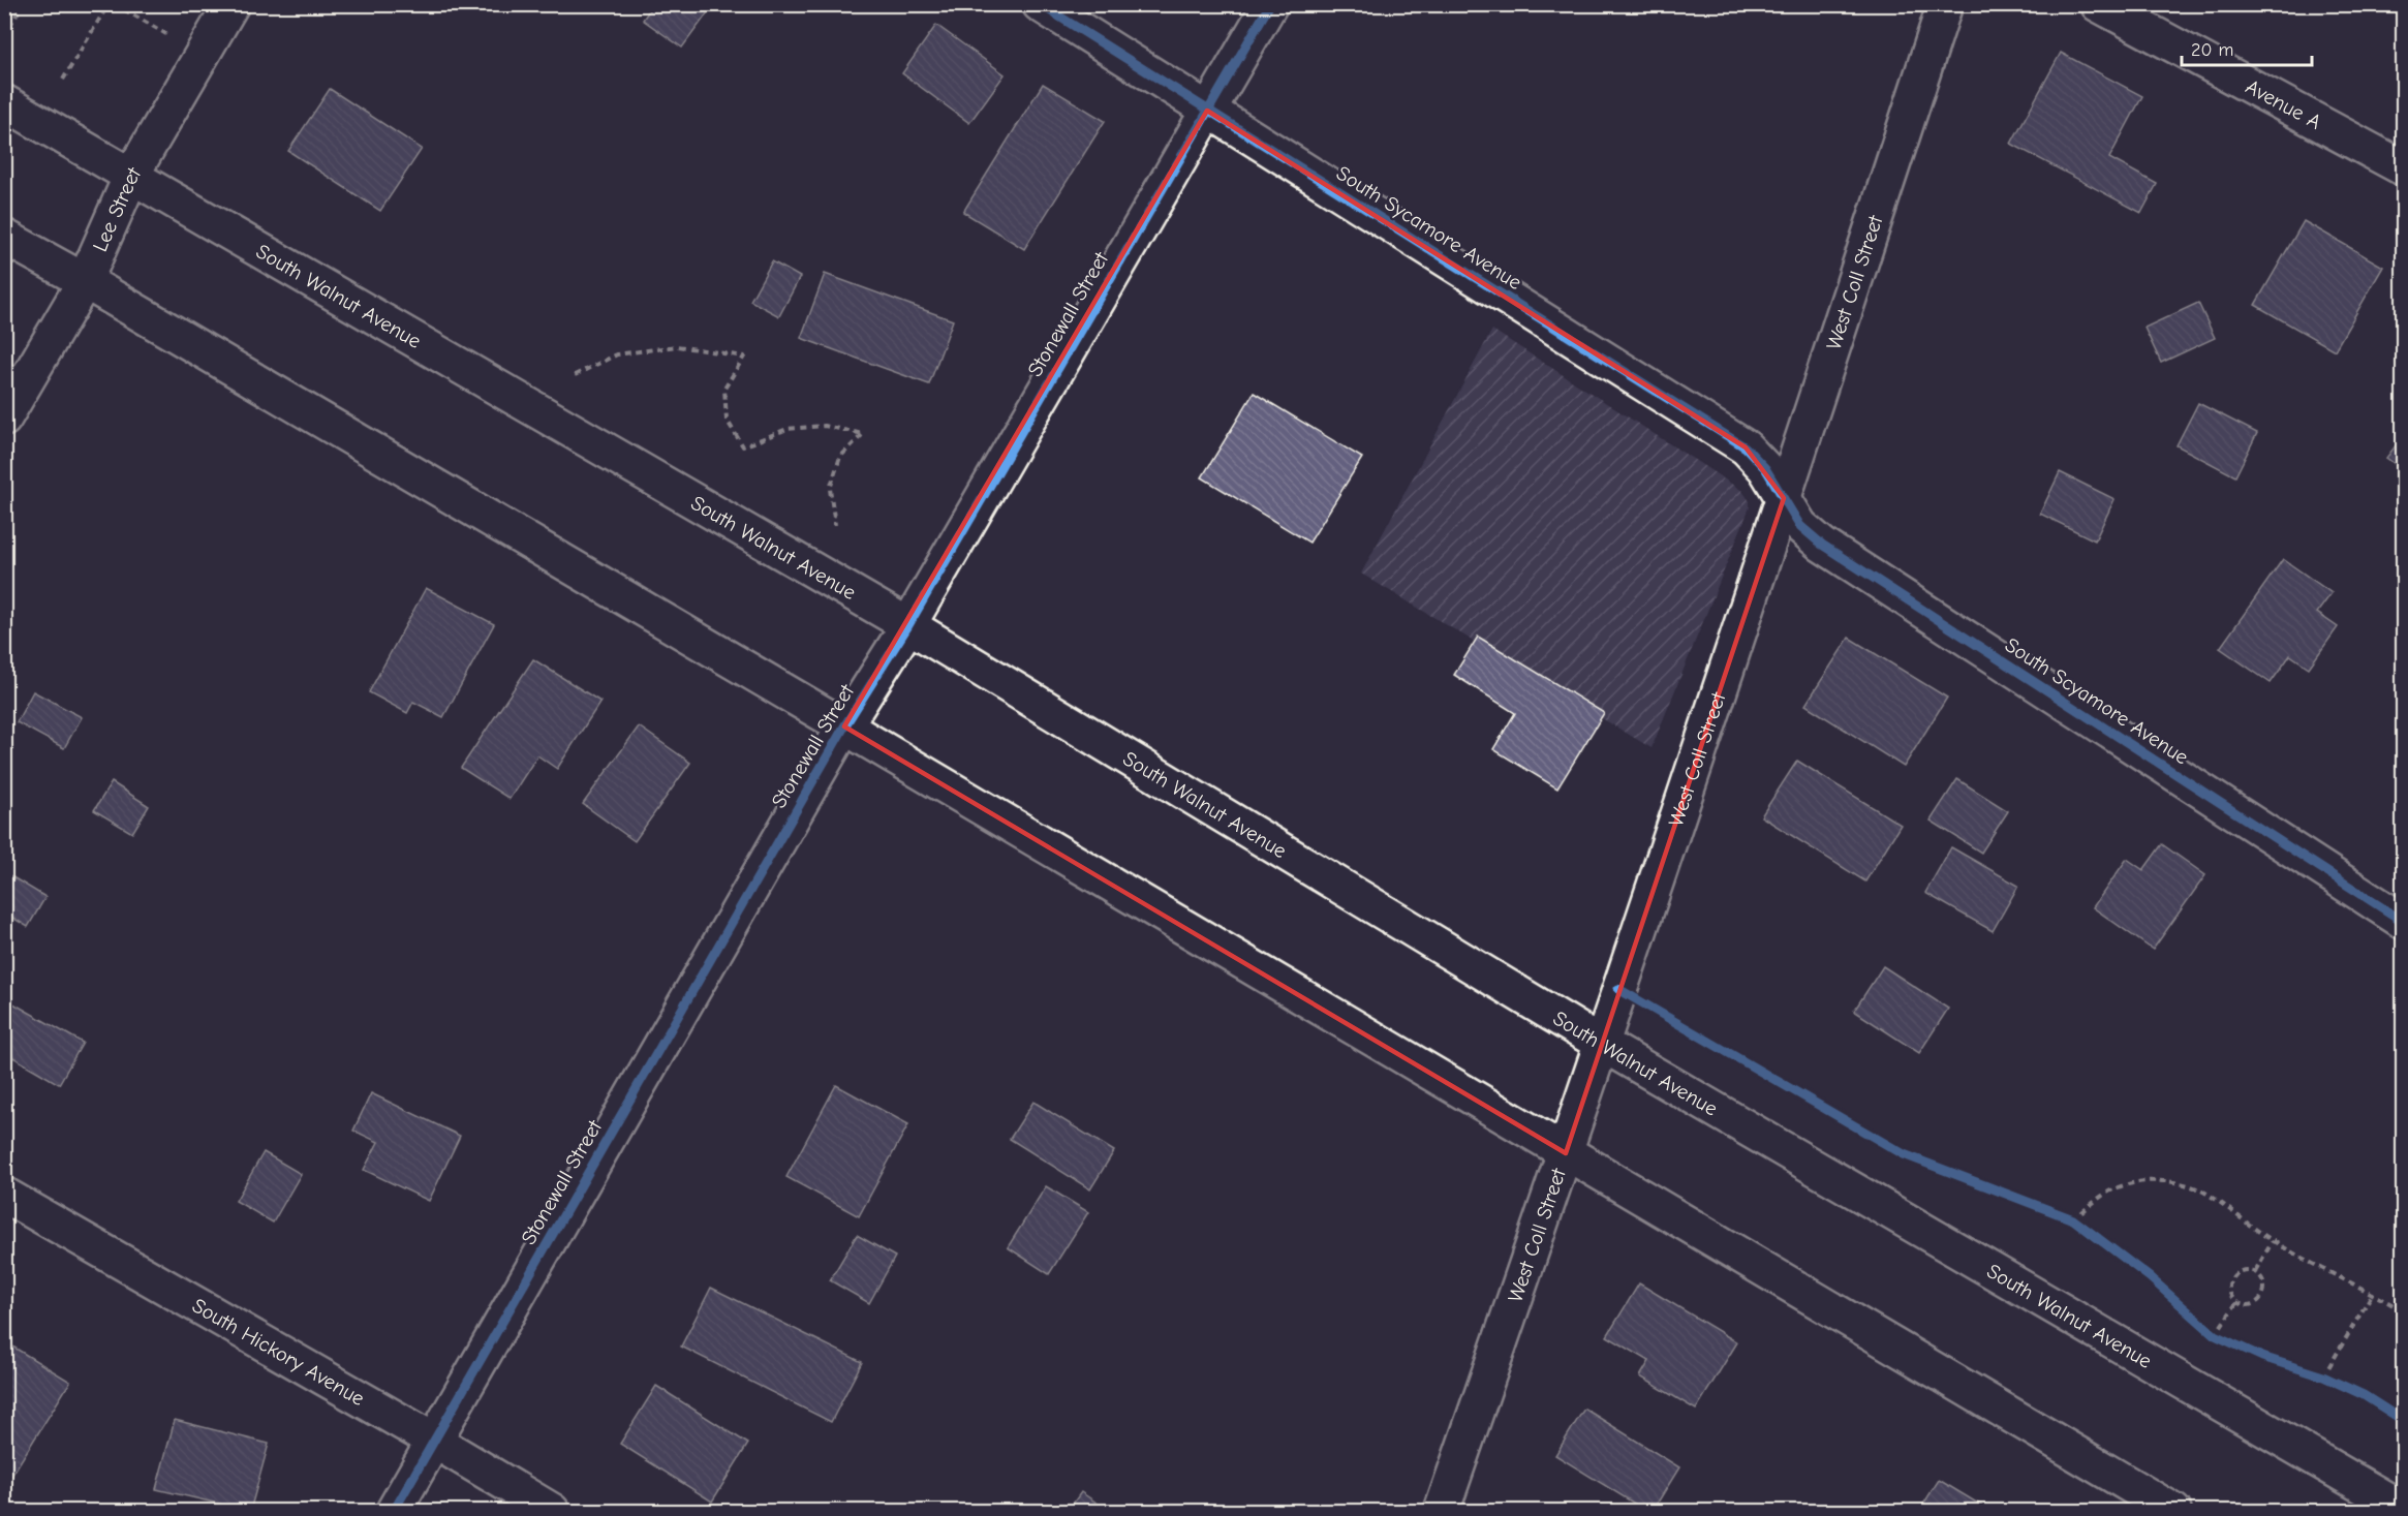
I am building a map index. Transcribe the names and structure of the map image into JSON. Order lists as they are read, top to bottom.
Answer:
{
  "streets": {
    "street": [
      "Avenue A",
      "Lee Street",
      "South Sycamore Avenue",
      "West Coll Street",
      "South Walnut Avenue",
      "Stonewall Street",
      "South Scyamore Avenue",
      "South Hickory Avenue"
    ]
  },
  "crossings": [
    ["Lee Street", "South Walnut Avenue"],
    ["South Sycamore Avenue", "West Coll Street"],
    ["South Sycamore Avenue", "Stonewall Street"],
    ["South Sycamore Avenue", "South Scyamore Avenue"],
    ["West Coll Street", "South Walnut Avenue"],
    ["West Coll Street", "South Scyamore Avenue"],
    ["South Walnut Avenue", "Stonewall Street"],
    ["Stonewall Street", "South Hickory Avenue"]
  ],
  "scale_bar": "20 m"
}
